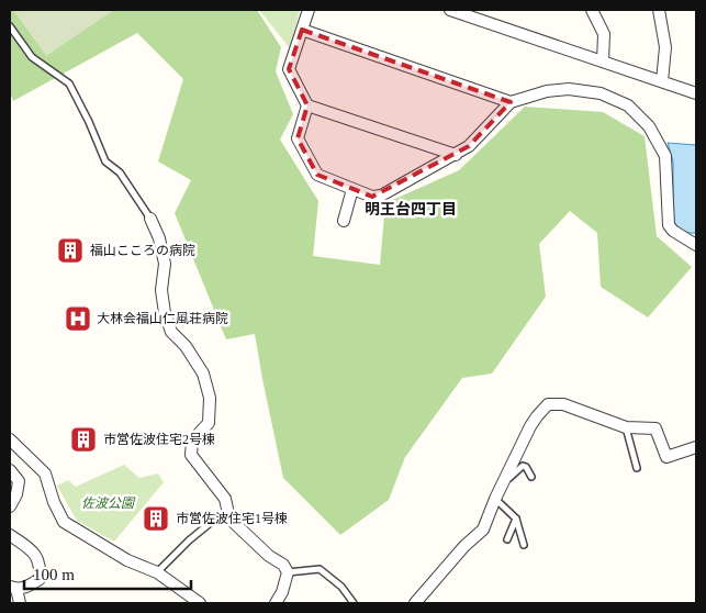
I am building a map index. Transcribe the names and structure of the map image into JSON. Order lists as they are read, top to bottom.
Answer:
{
  "districts": ["明王台四丁目"],
  "parks": ["佐波公園"],
  "places": {
    "building": ["福山こころの病院", "市営佐波住宅2号棟", "市営佐波住宅1号棟"],
    "hospital": ["大林会福山仁風荘病院"]
  },
  "scale_bar": "100 m"
}
